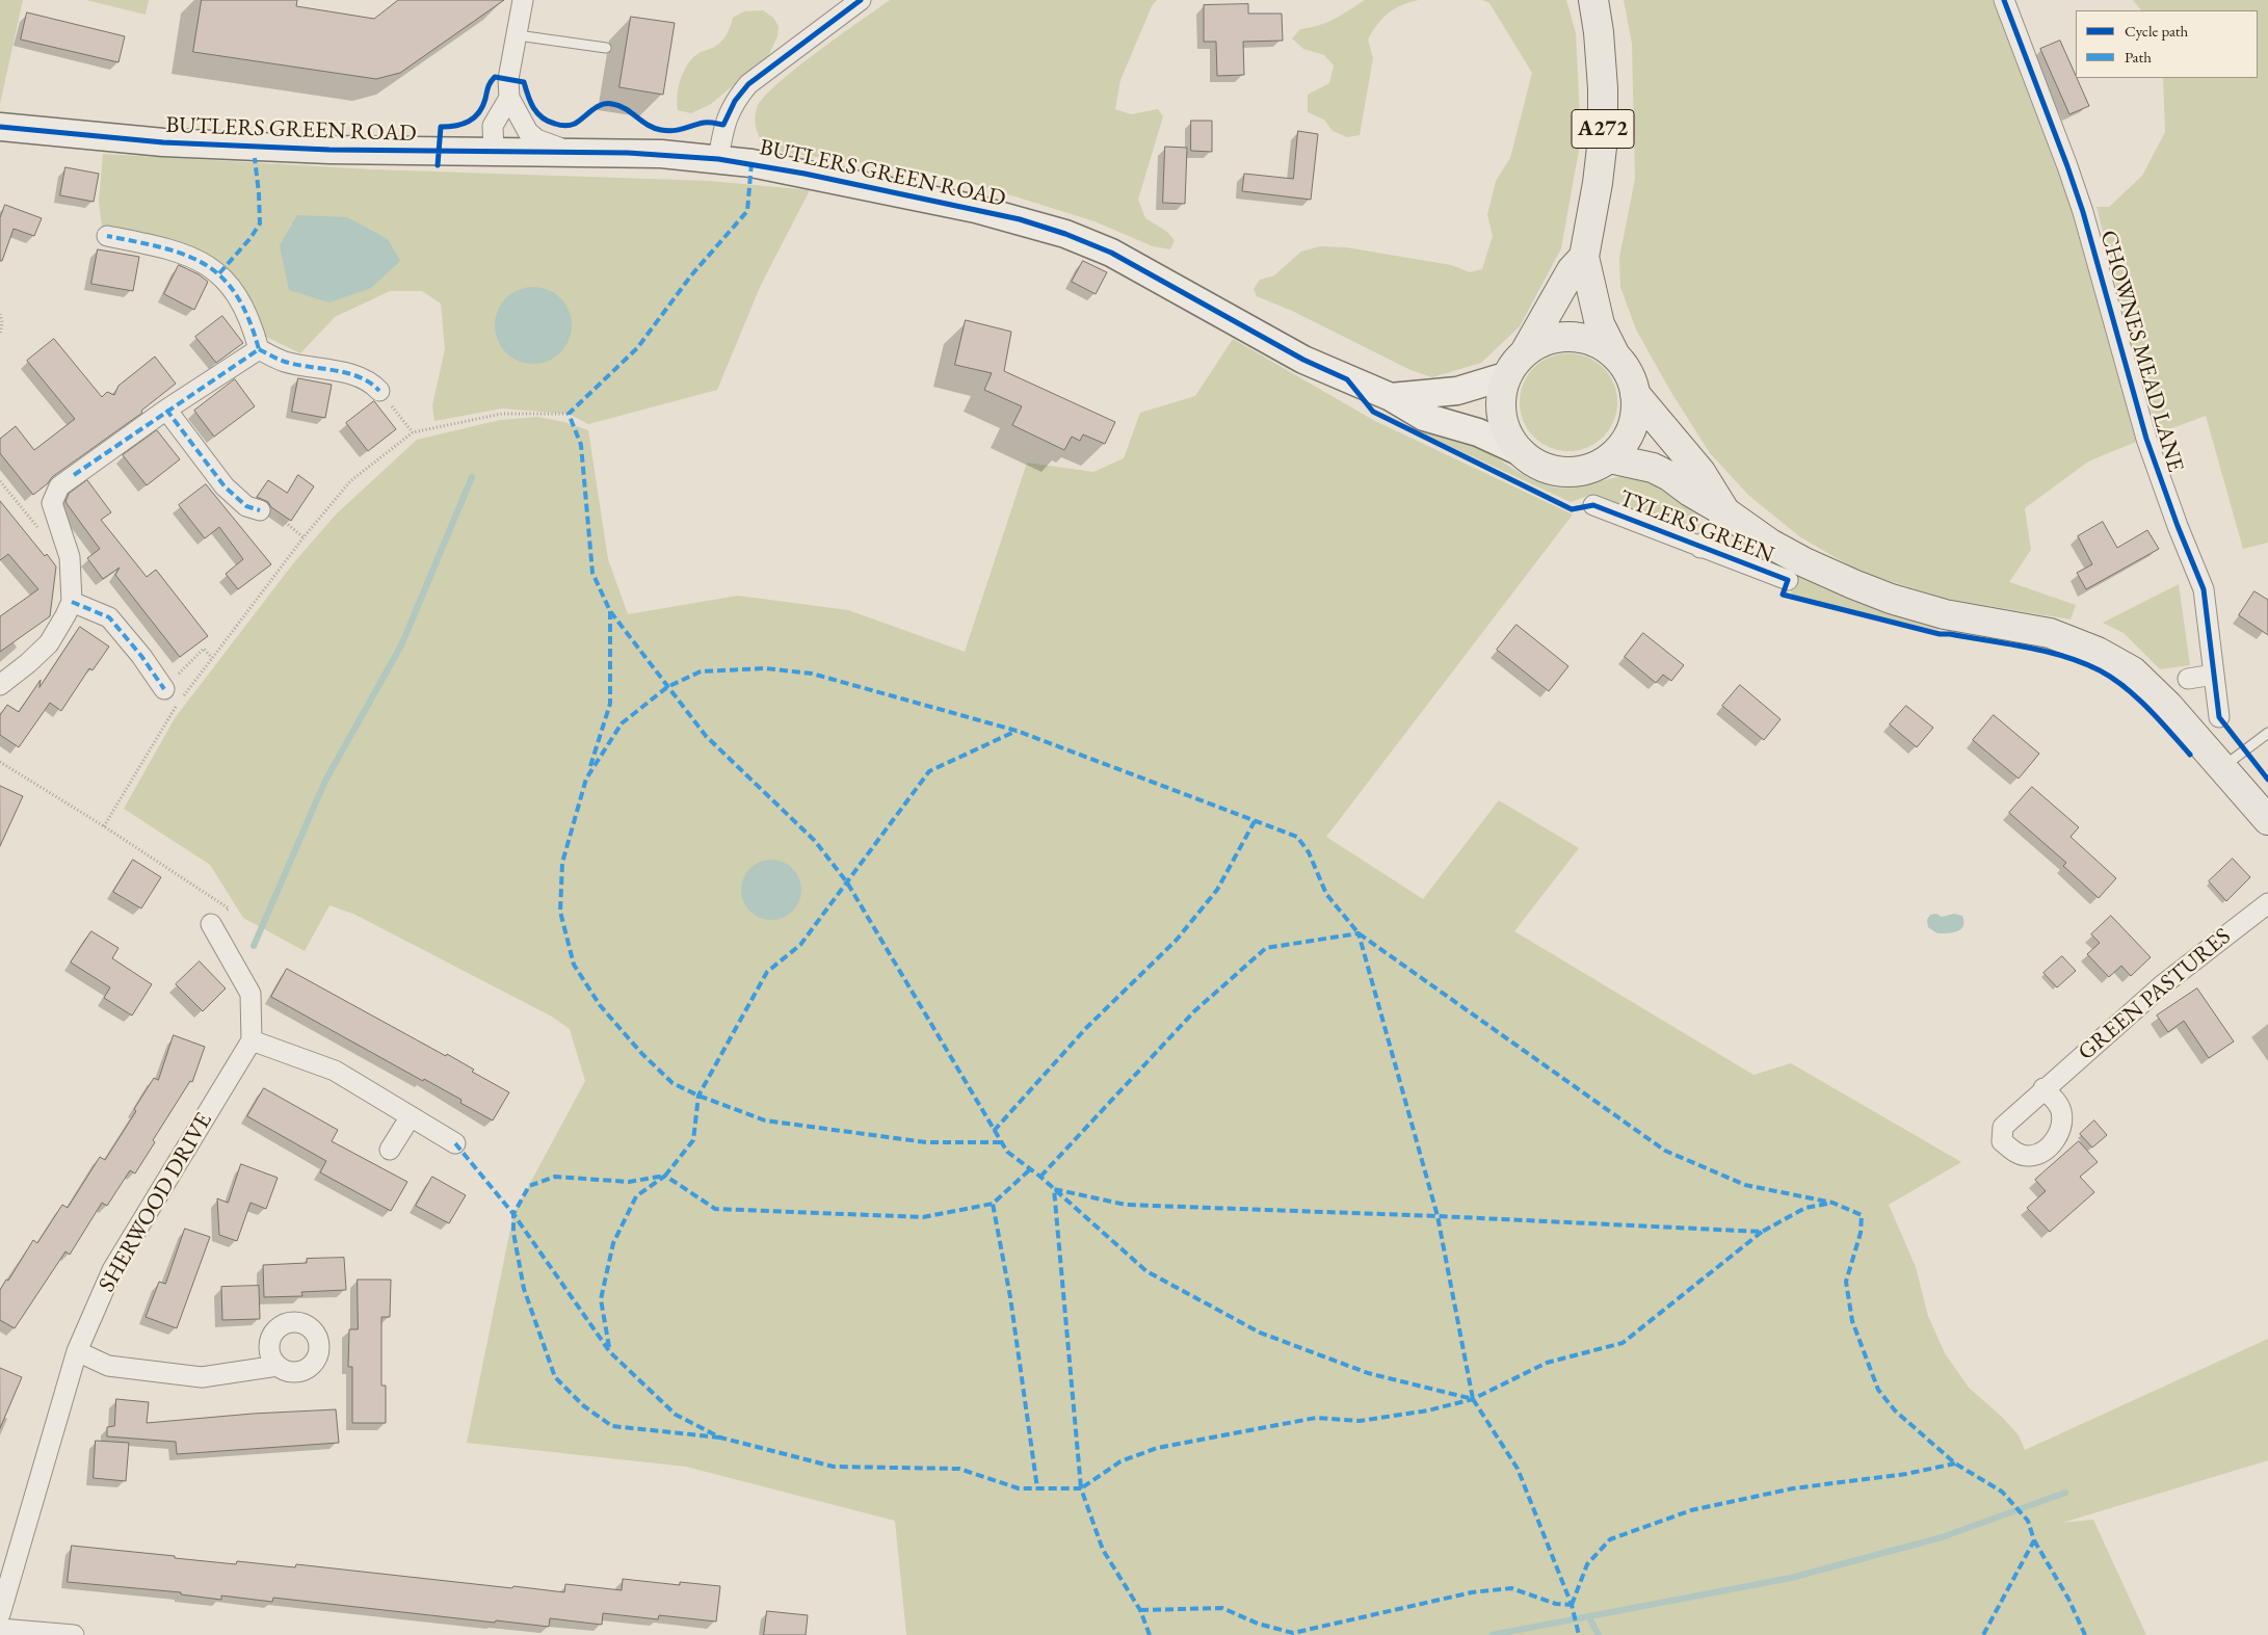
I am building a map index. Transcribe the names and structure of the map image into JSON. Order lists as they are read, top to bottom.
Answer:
{
  "streets": {
    "highway": ["A272", "TYLERS GREEN"],
    "main road": ["BUTLERS GREEN ROAD"],
    "street": ["CHOWNES MEAD LANE", "GREEN PASTURES", "SHERWOOD DRIVE"]
  },
  "crossings": [
    ["A272", "BUTLERS GREEN ROAD"],
    ["A272", "TYLERS GREEN"],
    ["BUTLERS GREEN ROAD", "TYLERS GREEN"]
  ],
  "legend": ["Cycle path", "Path"]
}
